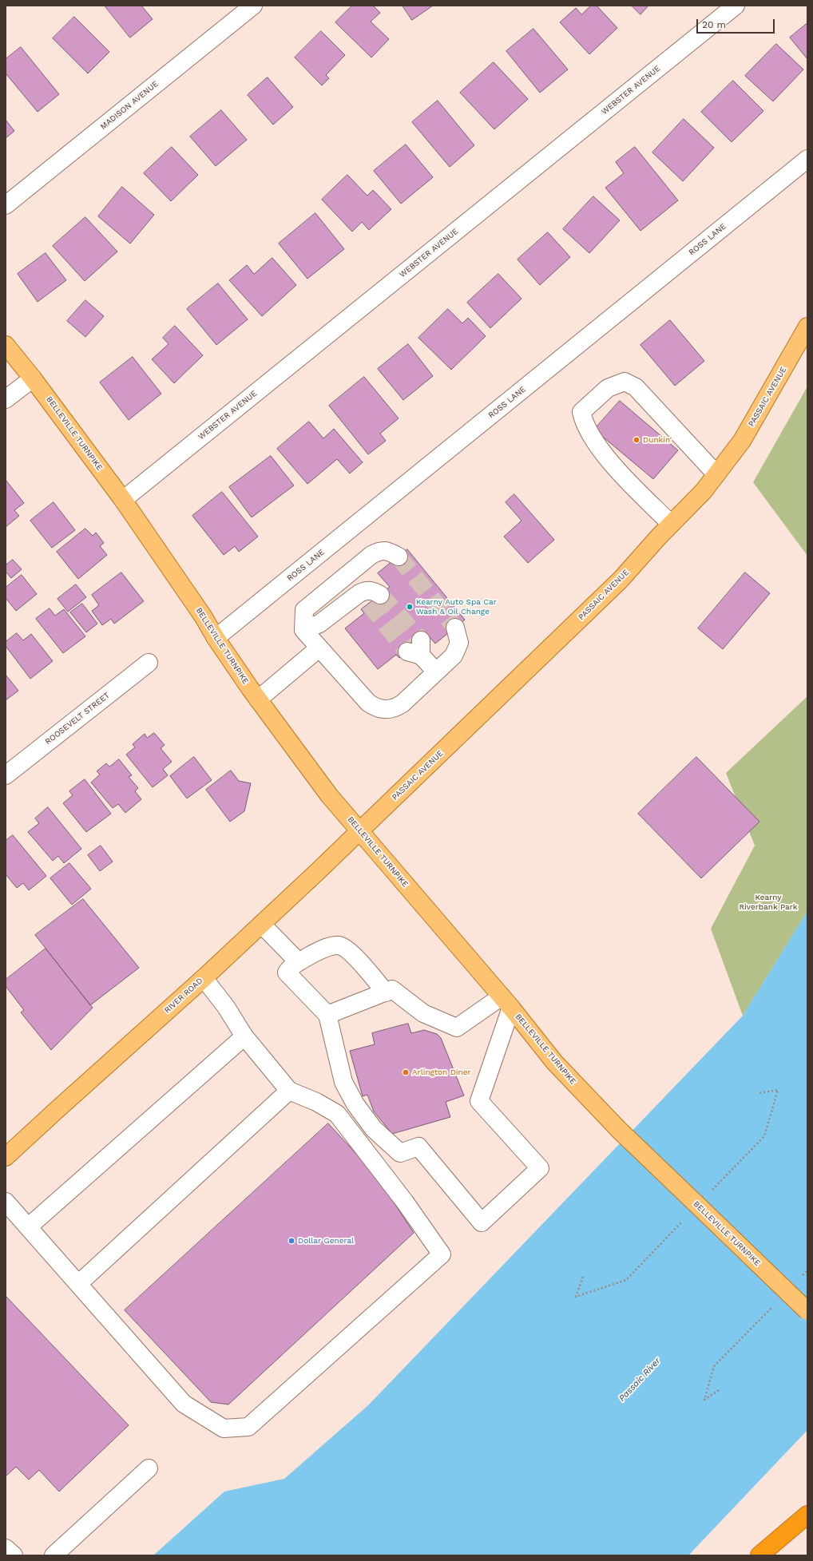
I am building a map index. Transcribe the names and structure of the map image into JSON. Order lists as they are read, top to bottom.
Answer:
{
  "streets": {
    "main road": ["PASSAIC AVENUE", "BELLEVILLE TURNPIKE", "RIVER ROAD"],
    "street": [
      "WEBSTER AVENUE",
      "MADISON AVENUE",
      "ROSS LANE",
      "ROOSEVELT STREET"
    ]
  },
  "crossings": [
    ["WEBSTER AVENUE", "BELLEVILLE TURNPIKE"],
    ["ROSS LANE", "BELLEVILLE TURNPIKE"],
    ["PASSAIC AVENUE", "BELLEVILLE TURNPIKE"],
    ["PASSAIC AVENUE", "RIVER ROAD"],
    ["BELLEVILLE TURNPIKE", "RIVER ROAD"]
  ],
  "water": ["Passaic River"],
  "parks": ["Kearny Riverbank Park"],
  "places": [
    "Dunkin'",
    "Kearny Auto Spa Car Wash & Oil Change",
    "Arlington Diner",
    "Dollar General"
  ],
  "scale_bar": "20 m"
}
